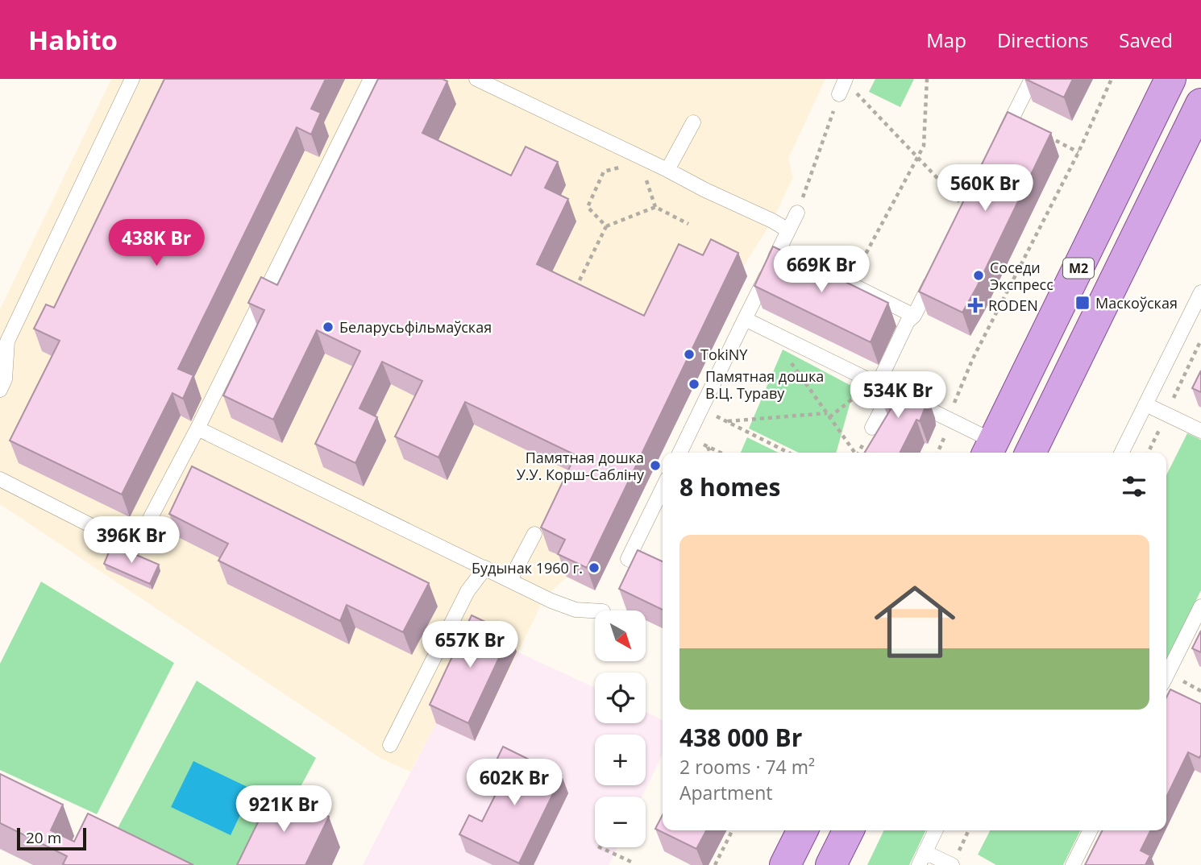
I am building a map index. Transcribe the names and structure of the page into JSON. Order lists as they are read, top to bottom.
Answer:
{
  "streets": {
    "main road": ["М2"]
  },
  "places": {
    "other": [
      "Соседи Экспресс",
      "Беларусьфільмаўская",
      "TokiNY",
      "Памятная дошка В.Ц. Тураву",
      "Памятная дошка У.У. Корш-Сабліну",
      "Будынак 1960 г."
    ],
    "transit": ["Маскоўская"],
    "health": ["RODEN"]
  },
  "scale_bar": "20 m",
  "north": "bottom right",
  "page": {
    "header": "Habito",
    "nav": ["Map", "Directions", "Saved"],
    "price": [
      "560K Br",
      "438K Br",
      "669K Br",
      "534K Br",
      "396K Br",
      "657K Br",
      "602K Br",
      "921K Br"
    ],
    "heading": "8 homes",
    "list": [
      {
        "name": "438 000 Br",
        "note": "2 rooms · 74 m² · Apartment"
      }
    ],
    "map_buttons": ["+", "−"],
    "scale": "20 m"
  }
}
